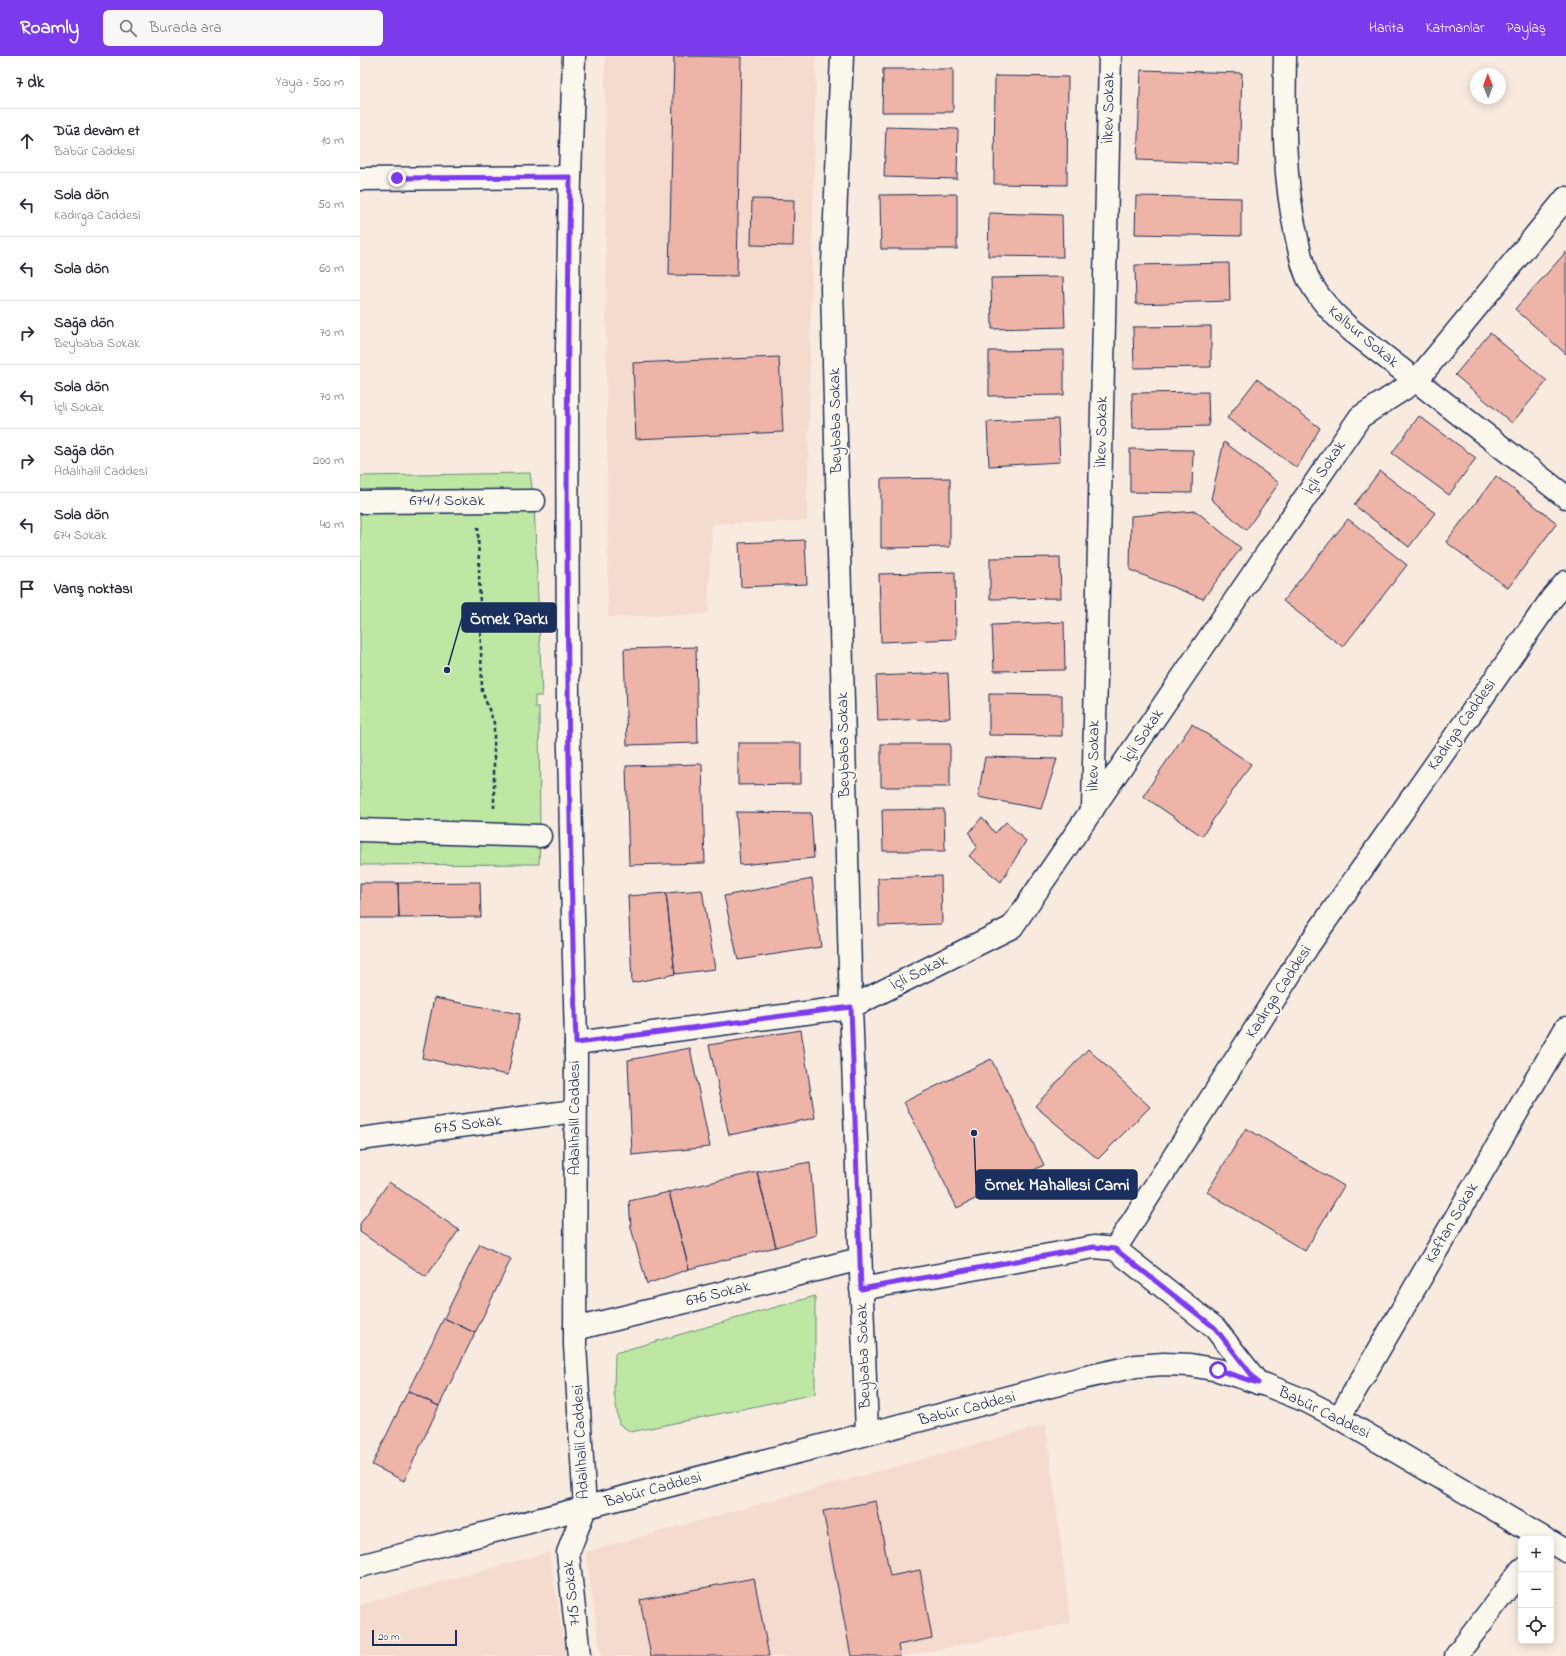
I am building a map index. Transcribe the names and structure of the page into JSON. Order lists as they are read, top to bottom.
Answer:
{
  "streets": {
    "street": [
      "İlkev Sokak",
      "Kalbur Sokak",
      "Beybaba Sokak",
      "İçli Sokak",
      "674/1 Sokak",
      "Kadırga Caddesi",
      "Adalıhalil Caddesi",
      "675 Sokak",
      "Kaftan Sokak",
      "676 Sokak",
      "Babür Caddesi",
      "715 Sokak"
    ]
  },
  "crossings": [
    ["İlkev Sokak", "İçli Sokak"],
    ["Kalbur Sokak", "İçli Sokak"],
    ["Beybaba Sokak", "İçli Sokak"],
    ["Beybaba Sokak", "676 Sokak"],
    ["Beybaba Sokak", "Babür Caddesi"],
    ["İçli Sokak", "Adalıhalil Caddesi"],
    ["Adalıhalil Caddesi", "675 Sokak"],
    ["Adalıhalil Caddesi", "676 Sokak"],
    ["Adalıhalil Caddesi", "Babür Caddesi"],
    ["Adalıhalil Caddesi", "715 Sokak"],
    ["Kaftan Sokak", "Babür Caddesi"],
    ["Babür Caddesi", "715 Sokak"]
  ],
  "places": ["Örnek Parkı", "Örnek Mahallesi Cami"],
  "scale_bar": "20 m",
  "north": "top",
  "page": {
    "header": "Roamly",
    "search": "Burada ara",
    "nav": ["Harita", "Katmanlar", "Paylaş"],
    "heading": ["7 dk", "Yaya · 500 m"],
    "list": [
      ["Düz devam et", "Babür Caddesi", "10 m"],
      ["Sola dön", "Kadırga Caddesi", "50 m"],
      ["Sola dön", "60 m"],
      ["Sağa dön", "Beybaba Sokak", "70 m"],
      ["Sola dön", "İçli Sokak", "70 m"],
      ["Sağa dön", "Adalıhalil Caddesi", "200 m"],
      ["Sola dön", "674 Sokak", "40 m"],
      "Varış noktası"
    ],
    "map_buttons": ["+", "−"],
    "scale": "20 m"
  }
}
